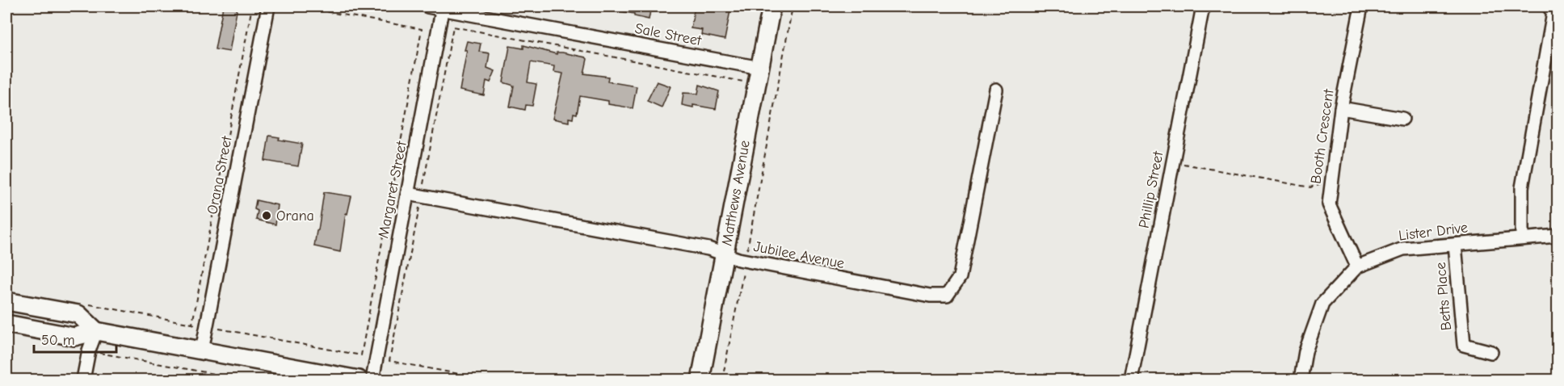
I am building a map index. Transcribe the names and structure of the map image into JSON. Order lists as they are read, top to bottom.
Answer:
{
  "streets": {
    "street": [
      "Sale Street",
      "Booth Crescent",
      "Orana Street",
      "Margaret Street",
      "Phillip Street",
      "Matthews Avenue",
      "Lister Drive",
      "Jubilee Avenue",
      "Betts Place"
    ]
  },
  "crossings": [
    ["Sale Street", "Margaret Street"],
    ["Sale Street", "Matthews Avenue"],
    ["Booth Crescent", "Lister Drive"],
    ["Margaret Street", "Jubilee Avenue"],
    ["Matthews Avenue", "Jubilee Avenue"],
    ["Lister Drive", "Betts Place"]
  ],
  "places": ["Orana"],
  "scale_bar": "50 m"
}
